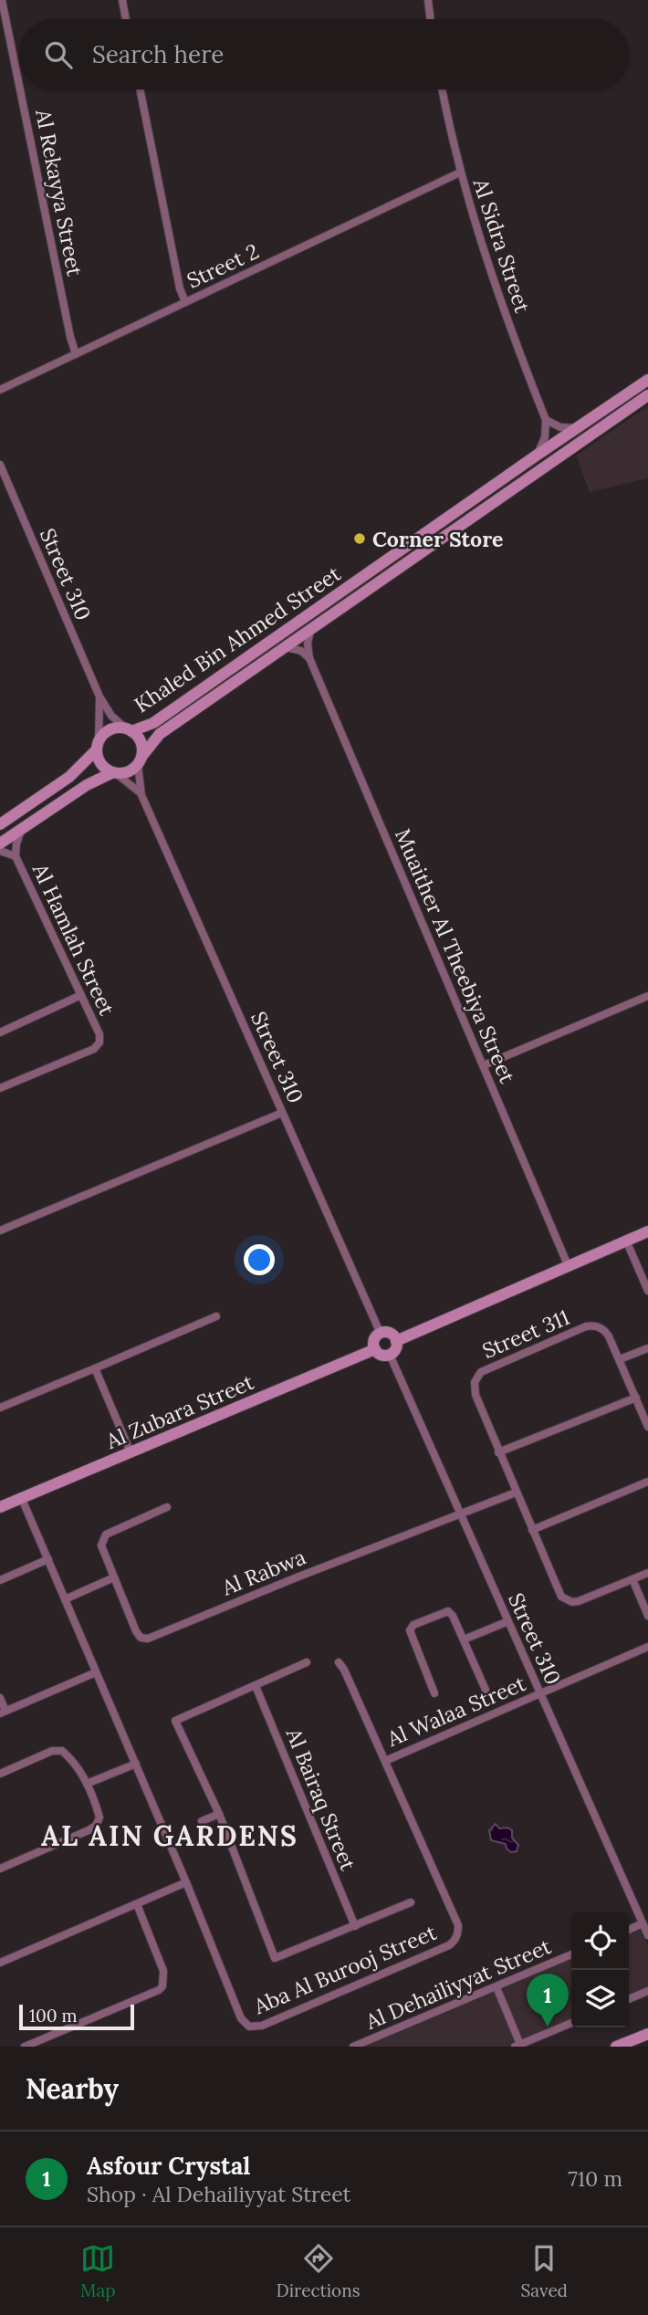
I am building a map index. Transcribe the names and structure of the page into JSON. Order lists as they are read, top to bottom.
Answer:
{
  "streets": {
    "main road": ["Khaled Bin Ahmed Street", "Al Zubara Street"],
    "street": [
      "Al Rekayya Street",
      "Al Sidra Street",
      "Street 2",
      "Street 310",
      "Al Hamlah Street",
      "Muaither Al Theebiya Street",
      "Street 311",
      "Al Rabwa",
      "Al Walaa Street",
      "Al Bairaq Street",
      "Aba Al Burooj Street",
      "Al Dehailiyyat Street"
    ]
  },
  "crossings": [
    ["Al Rekayya Street", "Street 2"],
    ["Al Sidra Street", "Street 2"],
    ["Street 310", "Khaled Bin Ahmed Street"],
    ["Street 310", "Al Zubara Street"],
    ["Street 310", "Al Rabwa"],
    ["Street 310", "Al Walaa Street"],
    ["Khaled Bin Ahmed Street", "Muaither Al Theebiya Street"],
    ["Al Zubara Street", "Aba Al Burooj Street"],
    ["Al Walaa Street", "Aba Al Burooj Street"]
  ],
  "districts": ["AL AIN GARDENS"],
  "places": ["Corner Store"],
  "scale_bar": "100 m",
  "page": {
    "search": "Search here",
    "pins": "1",
    "scale": "100 m",
    "heading": "Nearby",
    "list": [
      {
        "mark": "1",
        "name": "Asfour Crystal",
        "note": "Shop · Al Dehailiyyat Street",
        "value": "710 m"
      }
    ],
    "nav": ["Map", "Directions", "Saved"]
  }
}
